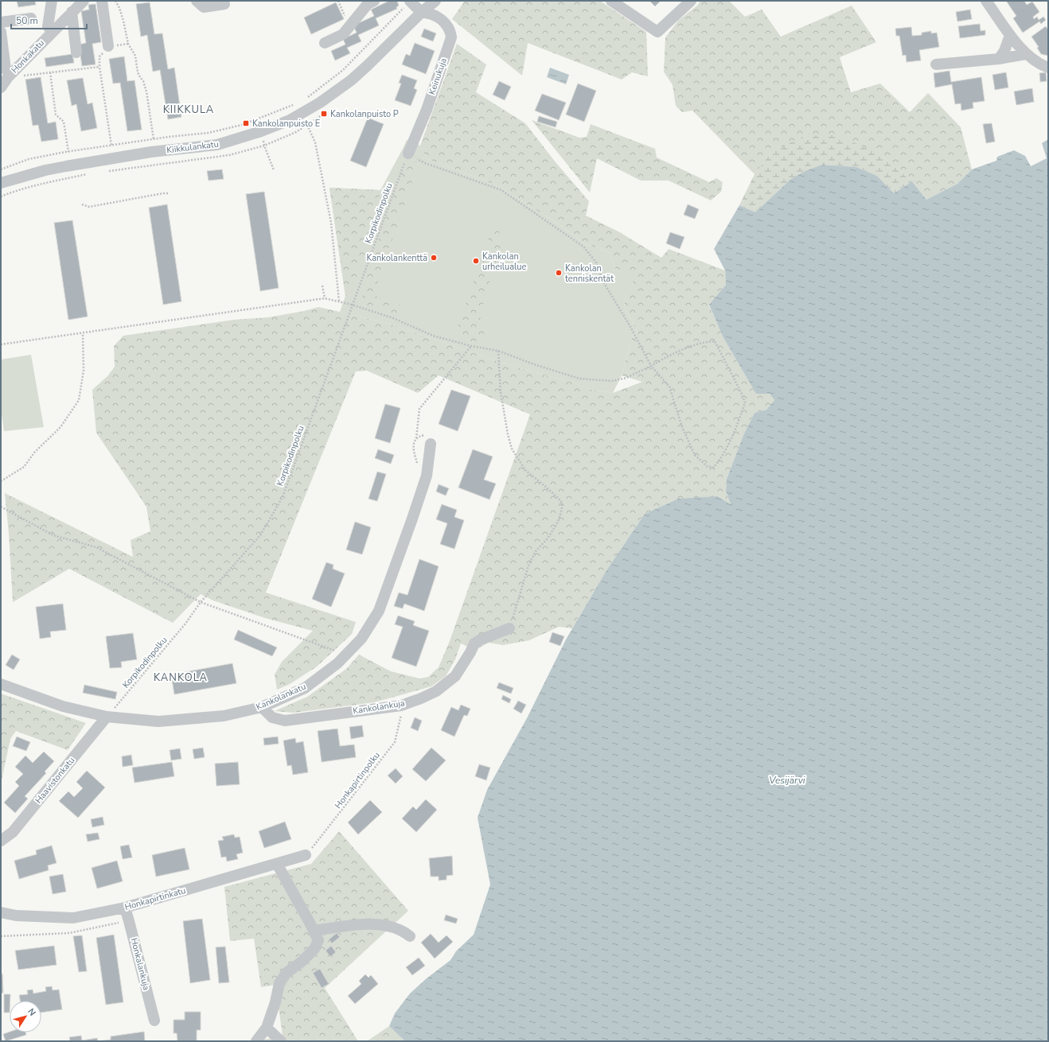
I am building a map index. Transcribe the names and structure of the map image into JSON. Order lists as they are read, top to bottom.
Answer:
{
  "streets": {
    "street": [
      "Honkakatu",
      "Keinukuja",
      "Kiikkulankatu",
      "Kankolankatu",
      "Kankolankuja",
      "Haavistonkatu",
      "Honkapirtinkatu",
      "Honkalankuja"
    ],
    "path": ["Korpikodinpolku", "Honkapirtinpolku"]
  },
  "crossings": [
    ["Keinukuja", "Kiikkulankatu"],
    ["Keinukuja", "Korpikodinpolku"],
    ["Korpikodinpolku", "Kankolankatu"],
    ["Korpikodinpolku", "Haavistonkatu"],
    ["Kankolankatu", "Kankolankuja"],
    ["Kankolankatu", "Haavistonkatu"],
    ["Kankolankuja", "Honkapirtinpolku"],
    ["Honkapirtinpolku", "Honkapirtinkatu"],
    ["Honkapirtinkatu", "Honkalankuja"]
  ],
  "districts": ["KIIKKULA", "KANKOLA"],
  "water": ["Vesijärvi"],
  "places": {
    "transit": ["Kankolanpuisto P", "Kankolanpuisto E"],
    "other": ["Kankolankenttä", "Kankolan urheilualue", "Kankolan tenniskentät"]
  },
  "scale_bar": "50 m",
  "north": "top right"
}
